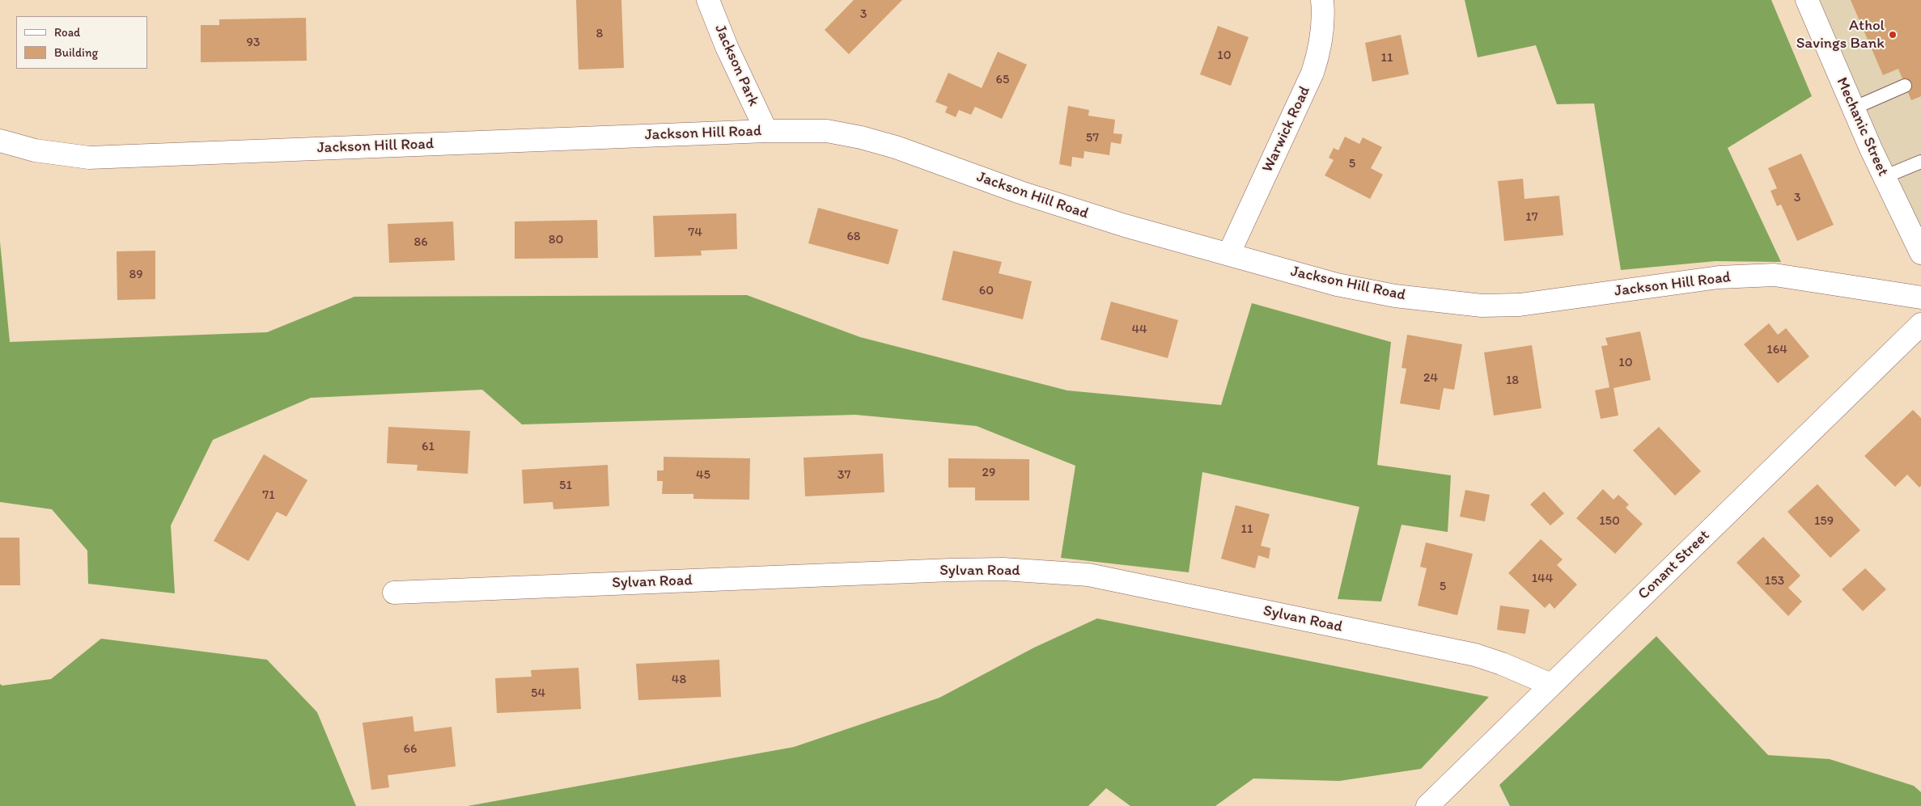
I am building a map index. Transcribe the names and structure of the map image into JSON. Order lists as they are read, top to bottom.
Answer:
{
  "streets": {
    "street": [
      "Jackson Park",
      "Mechanic Street",
      "Warwick Road",
      "Jackson Hill Road",
      "Conant Street",
      "Sylvan Road"
    ]
  },
  "crossings": [
    ["Jackson Park", "Jackson Hill Road"],
    ["Warwick Road", "Jackson Hill Road"],
    ["Conant Street", "Sylvan Road"]
  ],
  "places": ["Athol Savings Bank"],
  "house_numbers": [
    "3",
    "8",
    "93",
    "10",
    "11",
    "65",
    "57",
    "5",
    "3",
    "17",
    "74",
    "68",
    "80",
    "86",
    "89",
    "60",
    "44",
    "164",
    "10",
    "24",
    "18",
    "61",
    "29",
    "45",
    "37",
    "51",
    "71",
    "150",
    "159",
    "11",
    "144",
    "153",
    "5",
    "48",
    "54",
    "66"
  ],
  "legend": ["Road", "Building"]
}
